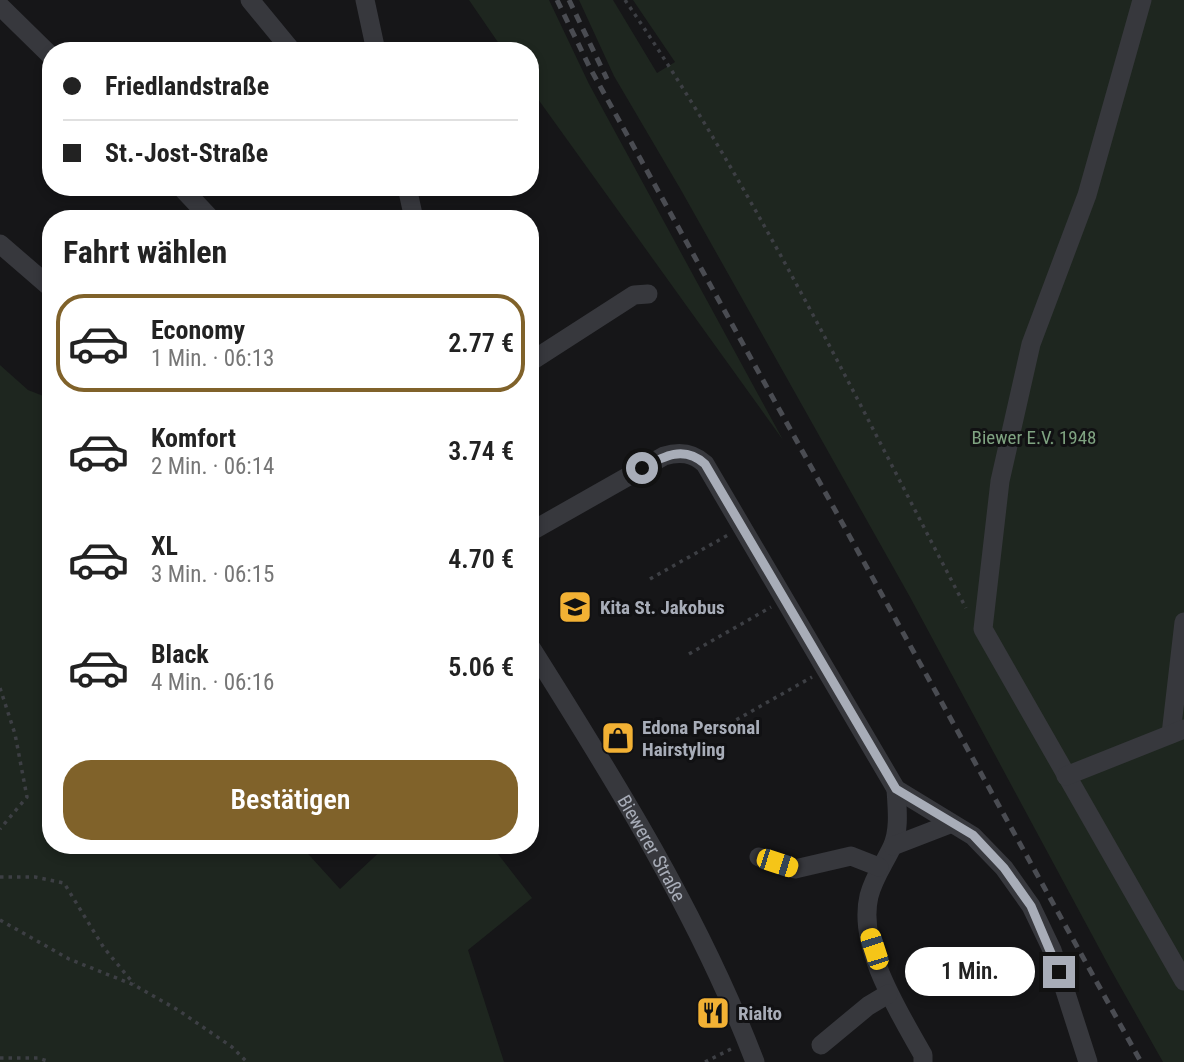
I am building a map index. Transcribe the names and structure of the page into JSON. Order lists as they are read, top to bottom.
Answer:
{
  "streets": {
    "street": ["Biewerer Straße"]
  },
  "parks": ["Biewer E.V. 1948"],
  "places": {
    "school or university": ["Kita St. Jakobus"],
    "shop": ["Edona Personal Hairstyling"],
    "restaurant": ["Rialto"]
  },
  "page": {
    "banner": ["Friedlandstraße", "St.-Jost-Straße"],
    "heading": "Fahrt wählen",
    "list": [
      {
        "name": "Economy",
        "note": "1 Min. · 06:13",
        "value": "2.77 €"
      },
      {
        "name": "Komfort",
        "note": "2 Min. · 06:14",
        "value": "3.74 €"
      },
      {
        "name": "XL",
        "note": "3 Min. · 06:15",
        "value": "4.70 €"
      },
      {
        "name": "Black",
        "note": "4 Min. · 06:16",
        "value": "5.06 €"
      }
    ],
    "buttons": "Bestätigen",
    "bubble": "1 Min."
  }
}
